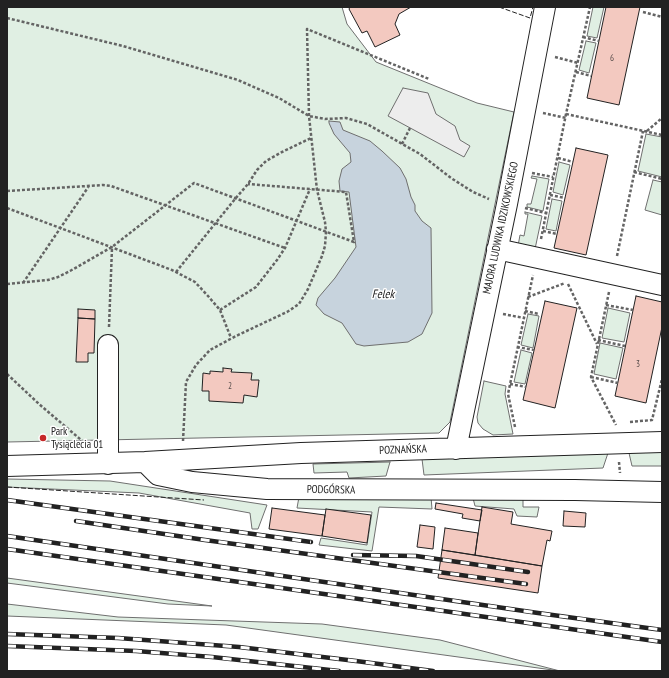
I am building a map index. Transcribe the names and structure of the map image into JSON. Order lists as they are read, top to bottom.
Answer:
{
  "streets": {
    "street": ["MAJORA LUDWIKA IDZIKOWSKIEGO", "POZNAŃSKA", "PODGÓRSKA"]
  },
  "crossings": [
    ["MAJORA LUDWIKA IDZIKOWSKIEGO", "POZNAŃSKA"],
    ["POZNAŃSKA", "PODGÓRSKA"]
  ],
  "water": ["Felek"],
  "places": ["Park Tysiąclecia 01"],
  "house_numbers": ["6", "3", "2"]
}
